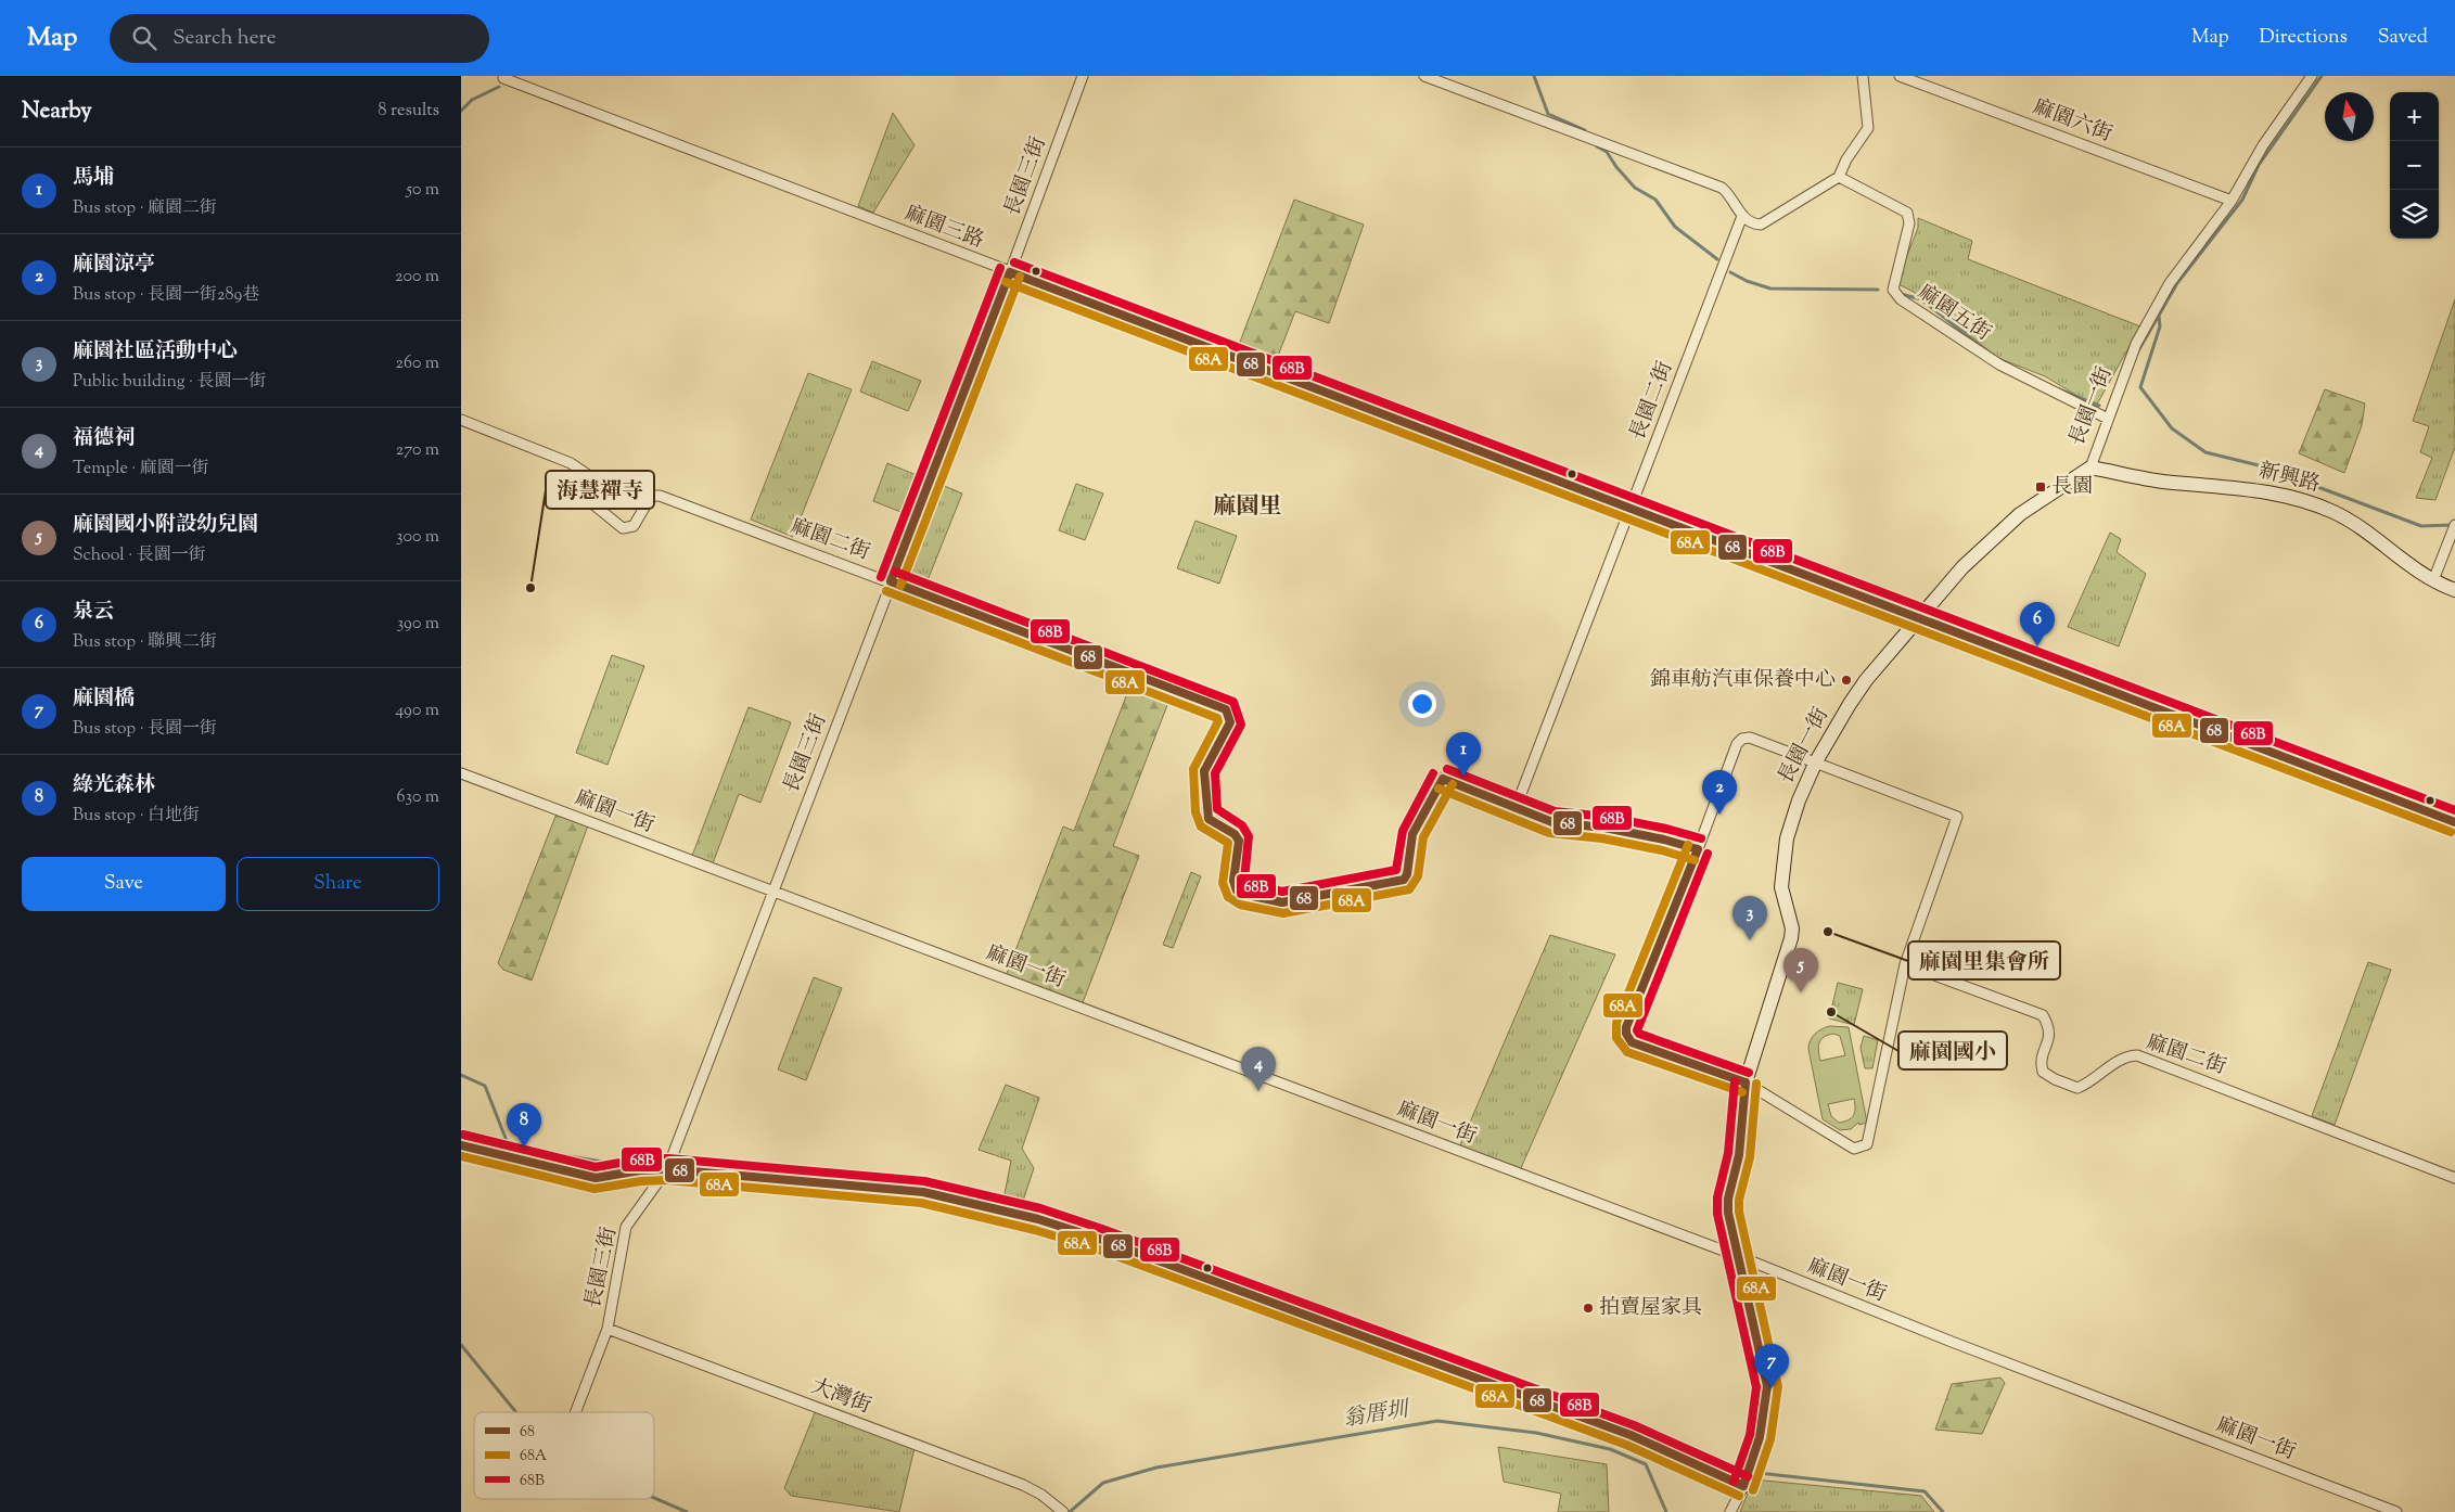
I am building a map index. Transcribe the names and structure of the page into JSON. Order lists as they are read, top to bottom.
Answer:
{
  "streets": {
    "street": [
      "麻園六街",
      "長園三街",
      "麻園三路",
      "麻園五街",
      "長園二街",
      "長園一街",
      "新興路",
      "麻園二街",
      "麻園一街",
      "大灣街"
    ]
  },
  "crossings": [
    ["麻園六街", "長園一街"],
    ["長園三街", "麻園三路"],
    ["長園三街", "麻園二街"],
    ["長園三街", "麻園一街"],
    ["長園三街", "大灣街"],
    ["麻園三路", "長園二街"],
    ["麻園三路", "長園一街"],
    ["麻園五街", "長園一街"],
    ["長園二街", "麻園二街"],
    ["長園一街", "新興路"],
    ["長園一街", "麻園一街"]
  ],
  "districts": ["麻園里"],
  "water": ["翁厝圳"],
  "places": {
    "transit": ["長園"],
    "other": [
      "海慧禪寺",
      "錦車舫汽車保養中心",
      "麻園里集會所",
      "麻園國小",
      "拍賣屋家具"
    ]
  },
  "lines": ["transit line 68B", "transit line 68", "transit line 68A"],
  "legend": ["68", "68A", "68B"],
  "north": "top",
  "page": {
    "header": "Map",
    "search": "Search here",
    "nav": ["Map", "Directions", "Saved"],
    "heading": ["Nearby", "8 results"],
    "map_buttons": ["+", "−"],
    "list": [
      {
        "mark": "1",
        "name": "馬埔",
        "note": "Bus stop · 麻園二街",
        "value": "50 m"
      },
      {
        "mark": "2",
        "name": "麻園涼亭",
        "note": "Bus stop · 長園一街289巷",
        "value": "200 m"
      },
      {
        "mark": "3",
        "name": "麻園社區活動中心",
        "note": "Public building · 長園一街",
        "value": "260 m"
      },
      {
        "mark": "4",
        "name": "福德祠",
        "note": "Temple · 麻園一街",
        "value": "270 m"
      },
      {
        "mark": "5",
        "name": "麻園國小附設幼兒園",
        "note": "School · 長園一街",
        "value": "300 m"
      },
      {
        "mark": "6",
        "name": "泉云",
        "note": "Bus stop · 聯興二街",
        "value": "390 m"
      },
      {
        "mark": "7",
        "name": "麻園橋",
        "note": "Bus stop · 長園一街",
        "value": "490 m"
      },
      {
        "mark": "8",
        "name": "綠光森林",
        "note": "Bus stop · 白地街",
        "value": "630 m"
      }
    ],
    "pins": [
      "6",
      "1",
      "2",
      "3",
      "5",
      "4",
      "8",
      "7"
    ],
    "buttons": ["Save", "Share"]
  }
}
